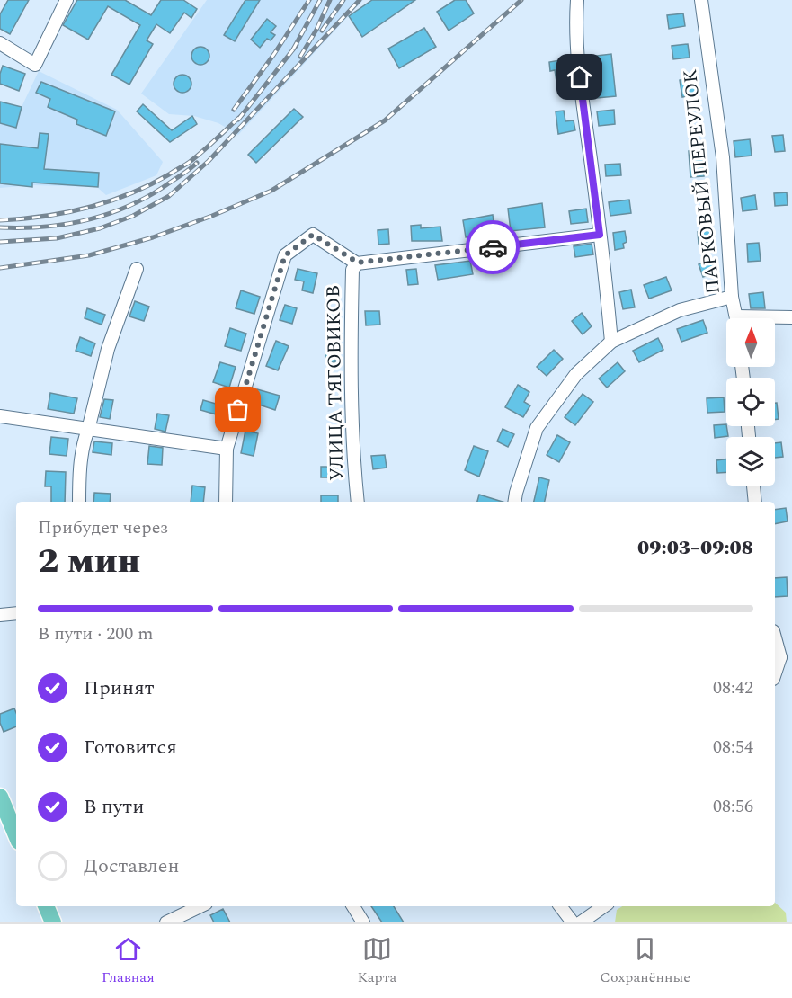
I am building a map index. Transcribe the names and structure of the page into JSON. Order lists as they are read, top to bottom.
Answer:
{
  "streets": {
    "street": ["ПАРКОВЫЙ ПЕРЕУЛОК", "УЛИЦА ТЯГОВИКОВ"]
  },
  "north": "top",
  "page": {
    "heading": ["2 мин", "Прибудет через", "09:03–09:08"],
    "bar": "В пути · 200 m",
    "list": [
      ["Принят", "08:42"],
      ["Готовится", "08:54"],
      ["В пути", "08:56"],
      "Доставлен"
    ],
    "tabs": ["Главная", "Карта", "Сохранённые"]
  }
}
